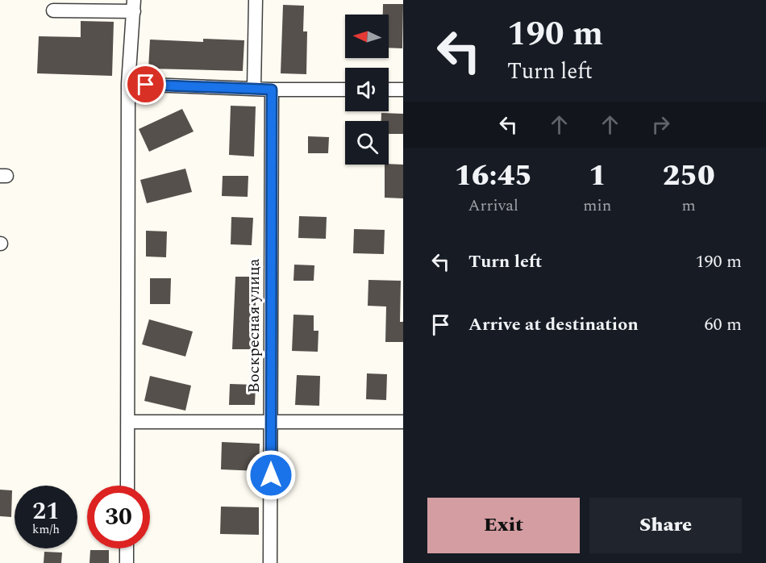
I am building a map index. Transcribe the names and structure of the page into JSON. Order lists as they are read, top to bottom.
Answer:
{
  "streets": {
    "street": ["Воскресная улица"]
  },
  "north": "left",
  "page": {
    "turn": ["190 m", "Turn left"],
    "eta": [
      "16:45",
      "Arrival",
      "1",
      "min",
      "250",
      "m"
    ],
    "list": [
      {
        "name": "Turn left",
        "value": "190 m"
      },
      {
        "name": "Arrive at destination",
        "value": "60 m"
      }
    ],
    "speed": "21 km/h",
    "limit": "30",
    "buttons": ["Exit", "Share"]
  }
}
